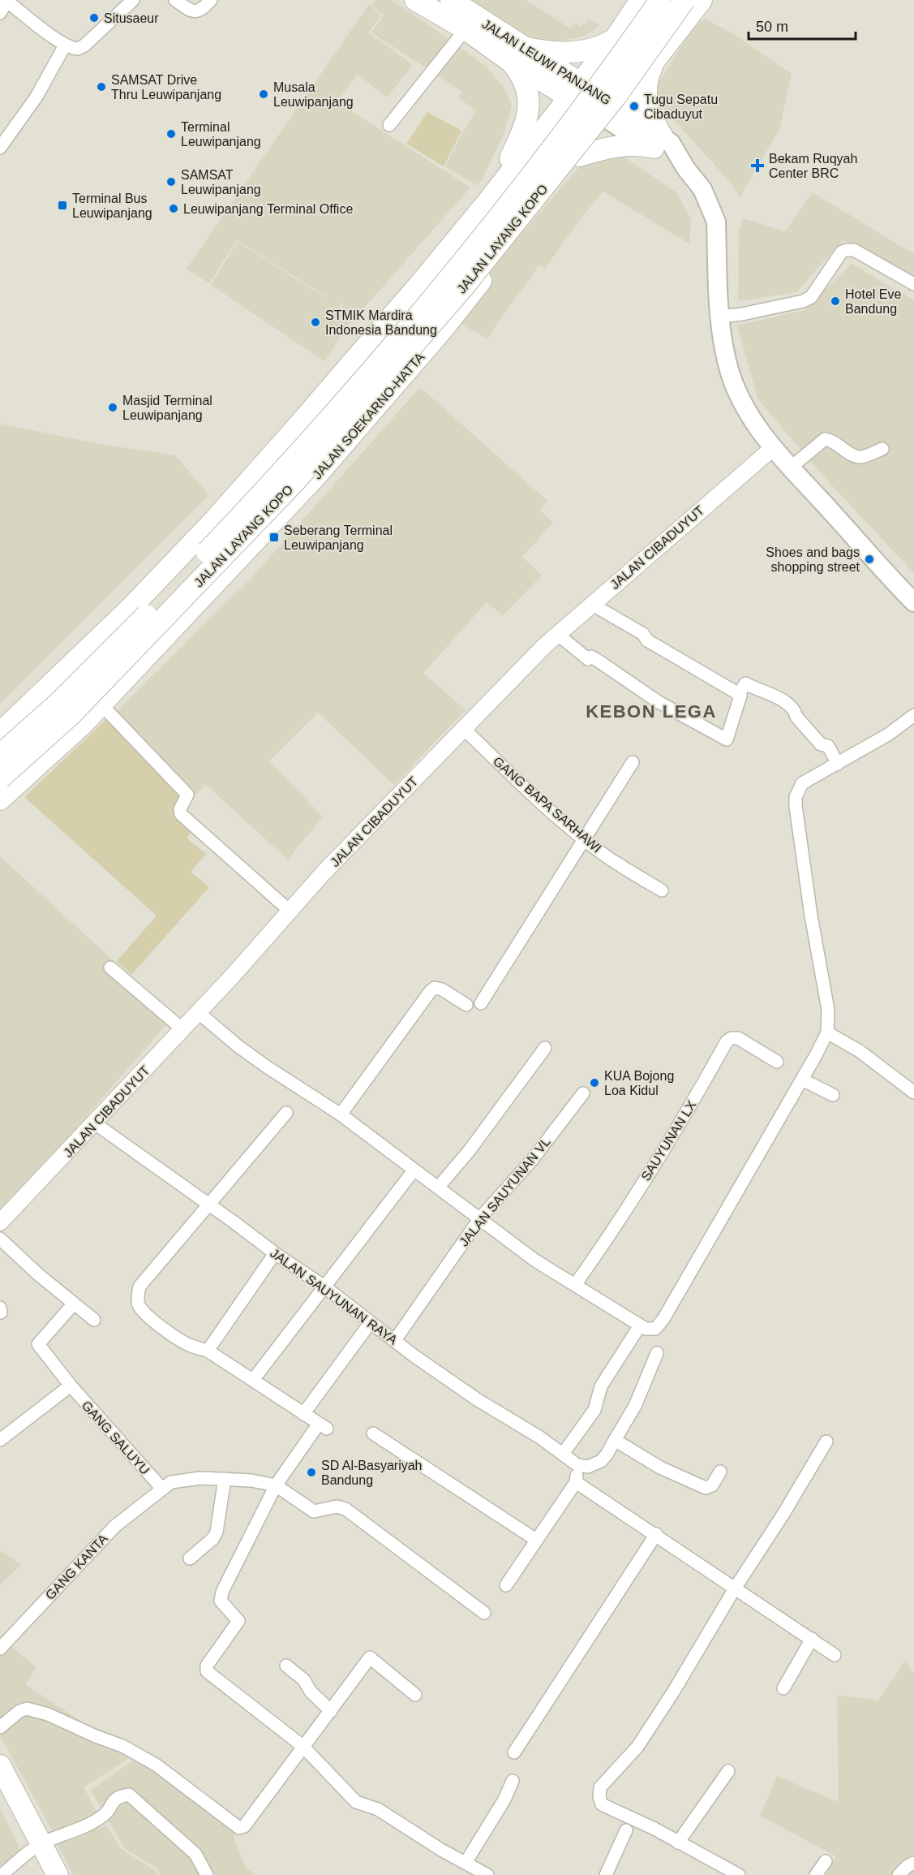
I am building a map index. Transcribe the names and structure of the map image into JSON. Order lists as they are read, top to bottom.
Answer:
{
  "streets": {
    "main road": ["JALAN LEUWI PANJANG", "JALAN LAYANG KOPO", "JALAN SOEKARNO-HATTA"],
    "street": [
      "JALAN CIBADUYUT",
      "GANG BAPA SARHAWI",
      "SAUYUNAN LX",
      "JALAN SAUYUNAN VL",
      "JALAN SAUYUNAN RAYA",
      "GANG SALUYU",
      "GANG KANTA"
    ]
  },
  "crossings": [
    ["JALAN LEUWI PANJANG", "JALAN SOEKARNO-HATTA"],
    ["JALAN CIBADUYUT", "GANG BAPA SARHAWI"],
    ["JALAN CIBADUYUT", "JALAN SAUYUNAN RAYA"],
    ["JALAN SAUYUNAN VL", "JALAN SAUYUNAN RAYA"],
    ["GANG SALUYU", "GANG KANTA"]
  ],
  "districts": ["KEBON LEGA"],
  "places": {
    "other": [
      "Situsaeur",
      "SAMSAT Drive Thru Leuwipanjang",
      "Musala Leuwipanjang",
      "Tugu Sepatu Cibaduyut",
      "Terminal Leuwipanjang",
      "SAMSAT Leuwipanjang",
      "Leuwipanjang Terminal Office",
      "Hotel Eve Bandung",
      "STMIK Mardira Indonesia Bandung",
      "Masjid Terminal Leuwipanjang",
      "Shoes and bags shopping street",
      "KUA Bojong Loa Kidul",
      "SD Al-Basyariyah Bandung"
    ],
    "health": ["Bekam Ruqyah Center BRC"],
    "transit": ["Terminal Bus Leuwipanjang", "Seberang Terminal Leuwipanjang"]
  },
  "scale_bar": "50 m"
}
